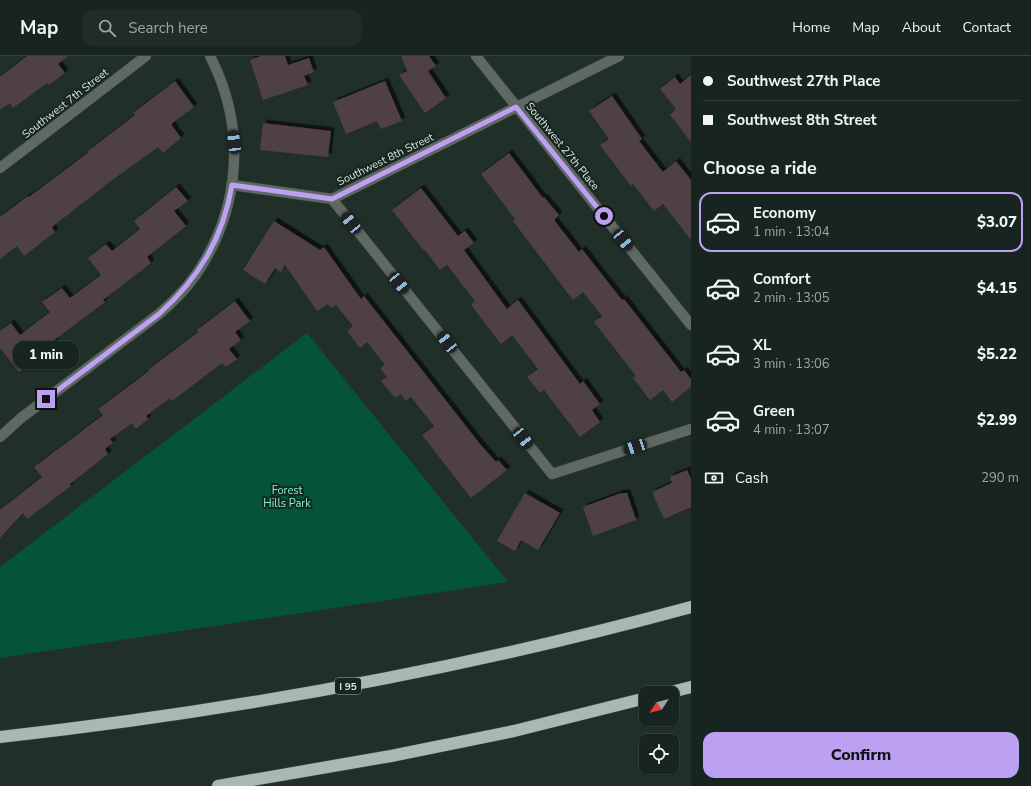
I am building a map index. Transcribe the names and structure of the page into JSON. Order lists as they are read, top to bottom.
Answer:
{
  "streets": {
    "highway": ["I 95"],
    "street": ["Southwest 7th Street", "Southwest 27th Place", "Southwest 8th Street"]
  },
  "crossings": [
    ["Southwest 27th Place", "Southwest 8th Street"]
  ],
  "parks": ["Forest Hills Park"],
  "north": "bottom left",
  "page": {
    "header": "Map",
    "search": "Search here",
    "nav": [
      "Home",
      "Map",
      "About",
      "Contact"
    ],
    "banner": ["Southwest 27th Place", "Southwest 8th Street"],
    "heading": "Choose a ride",
    "list": [
      {
        "name": "Economy",
        "note": "1 min · 13:04",
        "value": "$3.07"
      },
      {
        "name": "Comfort",
        "note": "2 min · 13:05",
        "value": "$4.15"
      },
      {
        "name": "XL",
        "note": "3 min · 13:06",
        "value": "$5.22"
      },
      {
        "name": "Green",
        "note": "4 min · 13:07",
        "value": "$2.99"
      }
    ],
    "bubble": "1 min",
    "pay": ["Cash", "290 m"],
    "buttons": "Confirm"
  }
}
